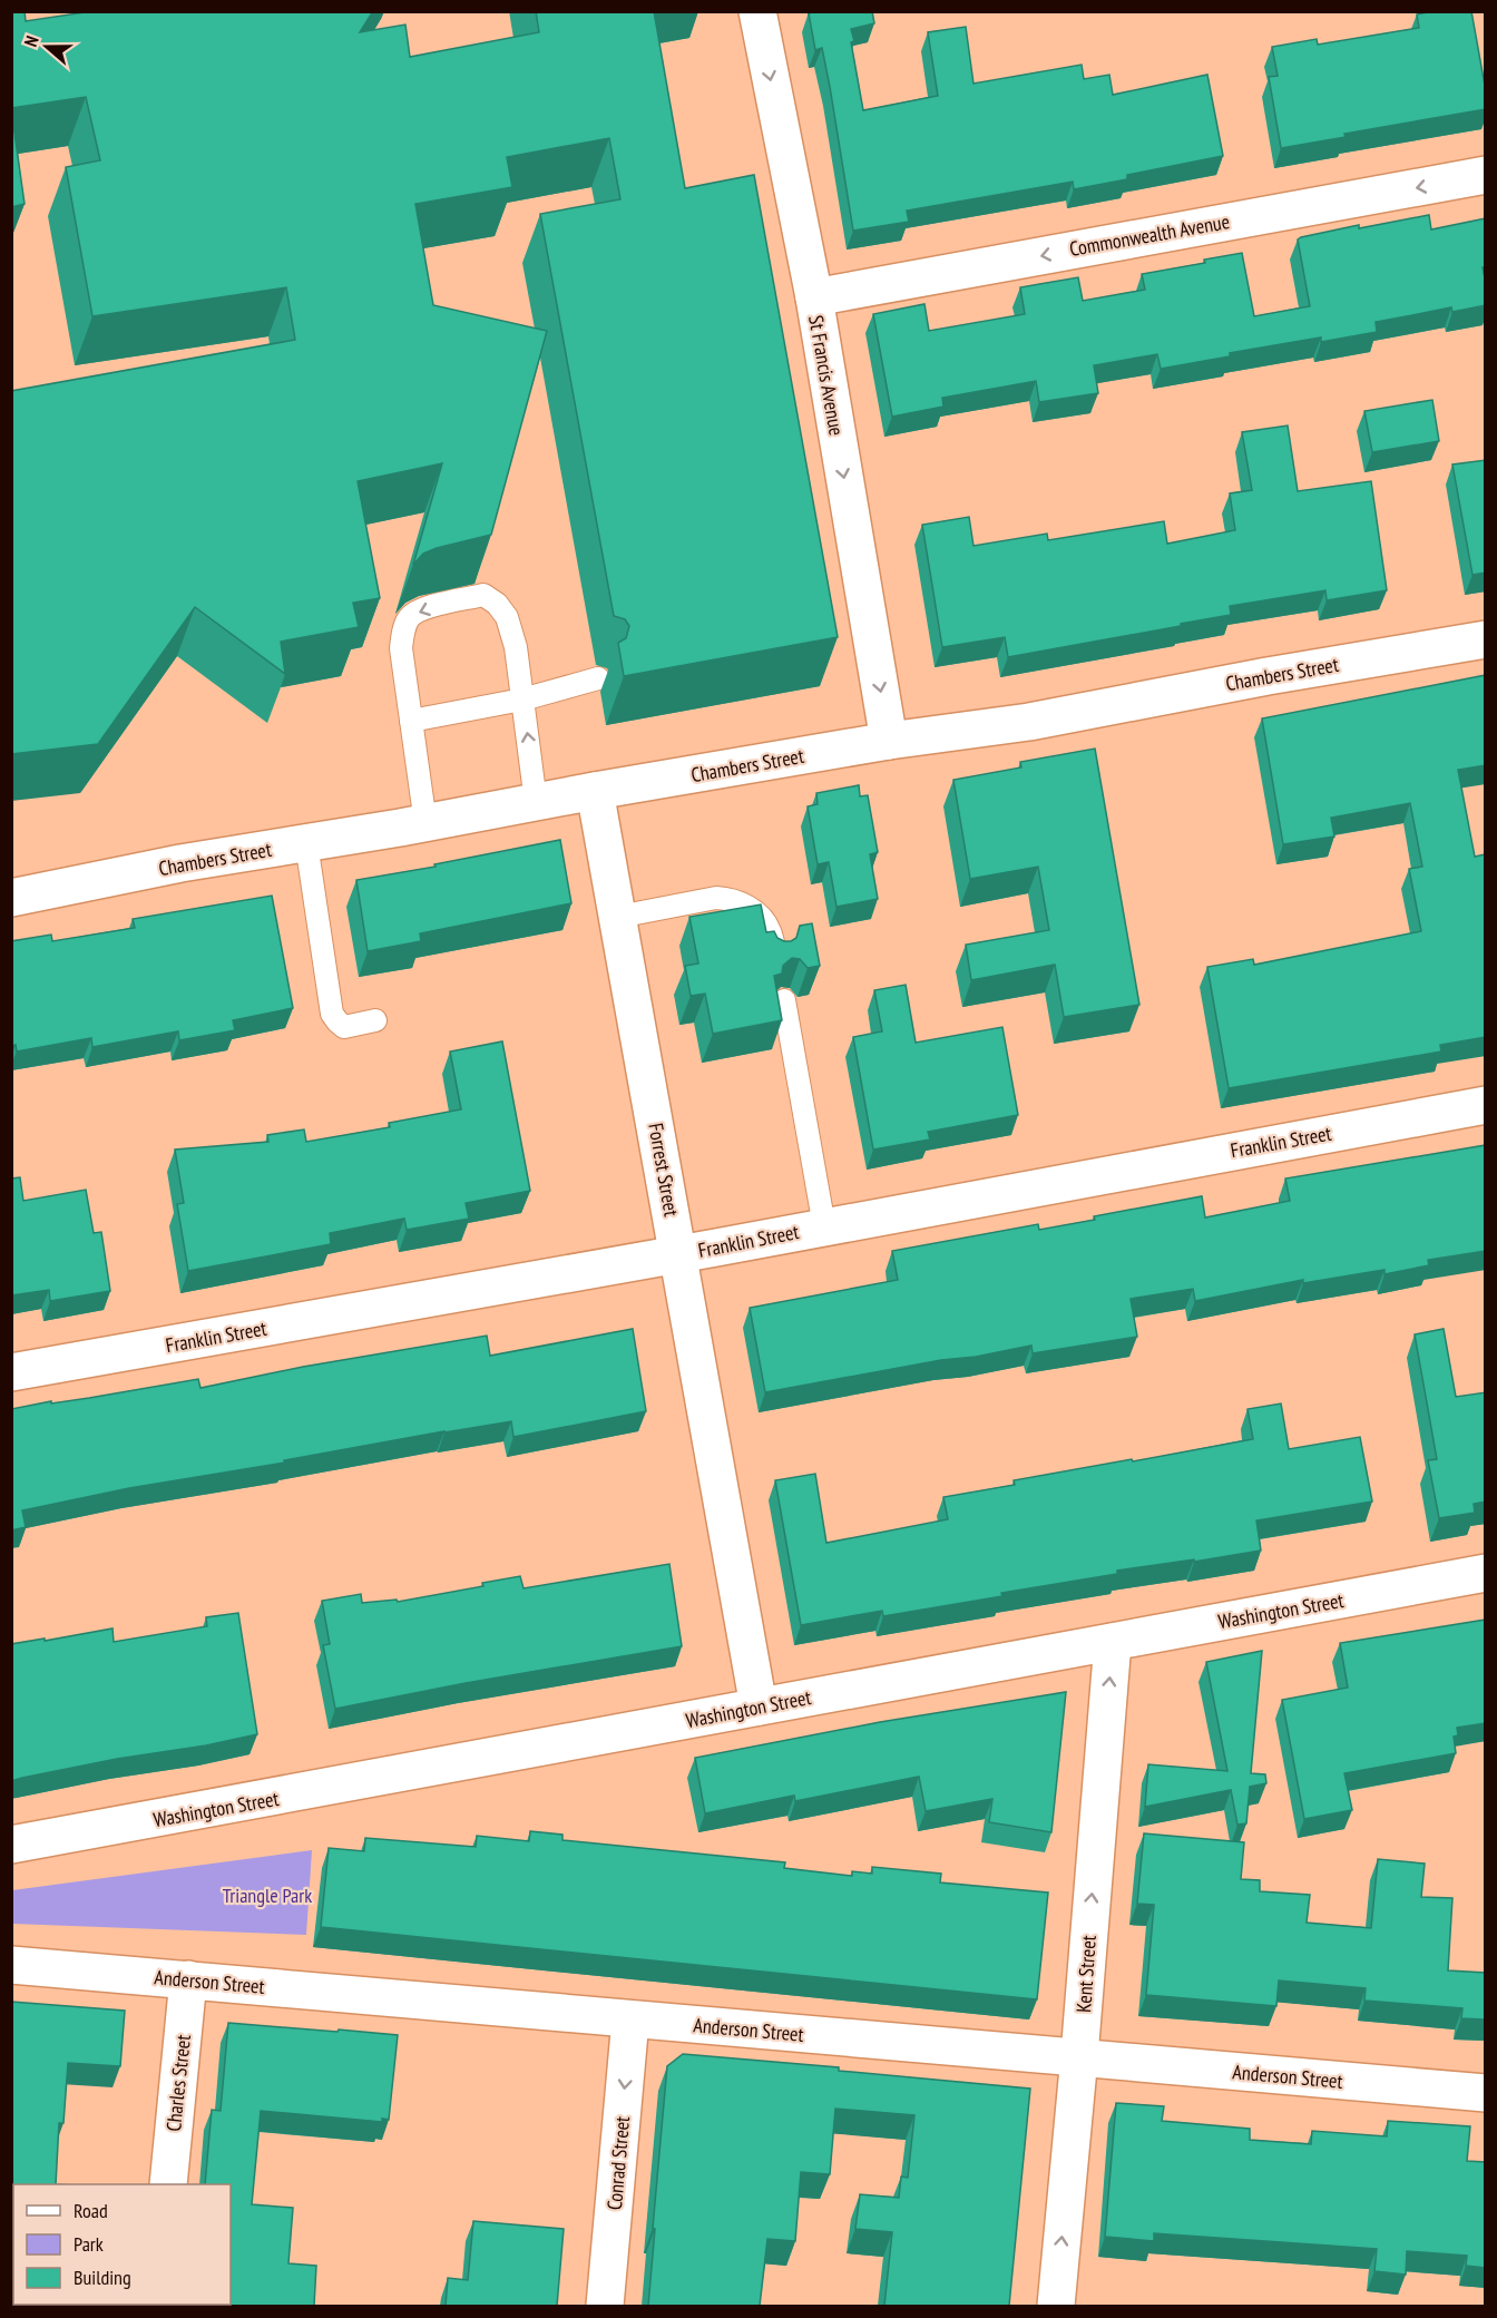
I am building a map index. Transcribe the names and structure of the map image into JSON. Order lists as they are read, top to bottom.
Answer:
{
  "streets": {
    "street": [
      "Commonwealth Avenue",
      "St Francis Avenue",
      "Chambers Street",
      "Franklin Street",
      "Forrest Street",
      "Washington Street",
      "Kent Street",
      "Anderson Street",
      "Charles Street",
      "Conrad Street"
    ]
  },
  "crossings": [
    ["Commonwealth Avenue", "St Francis Avenue"],
    ["St Francis Avenue", "Chambers Street"],
    ["Chambers Street", "Forrest Street"],
    ["Franklin Street", "Forrest Street"],
    ["Forrest Street", "Washington Street"],
    ["Washington Street", "Kent Street"],
    ["Kent Street", "Anderson Street"],
    ["Anderson Street", "Charles Street"],
    ["Anderson Street", "Conrad Street"]
  ],
  "one_way": [
    "Commonwealth Avenue",
    "St Francis Avenue",
    "Kent Street",
    "Conrad Street"
  ],
  "parks": ["Triangle Park"],
  "legend": ["Road", "Park", "Building"],
  "north": "left"
}
